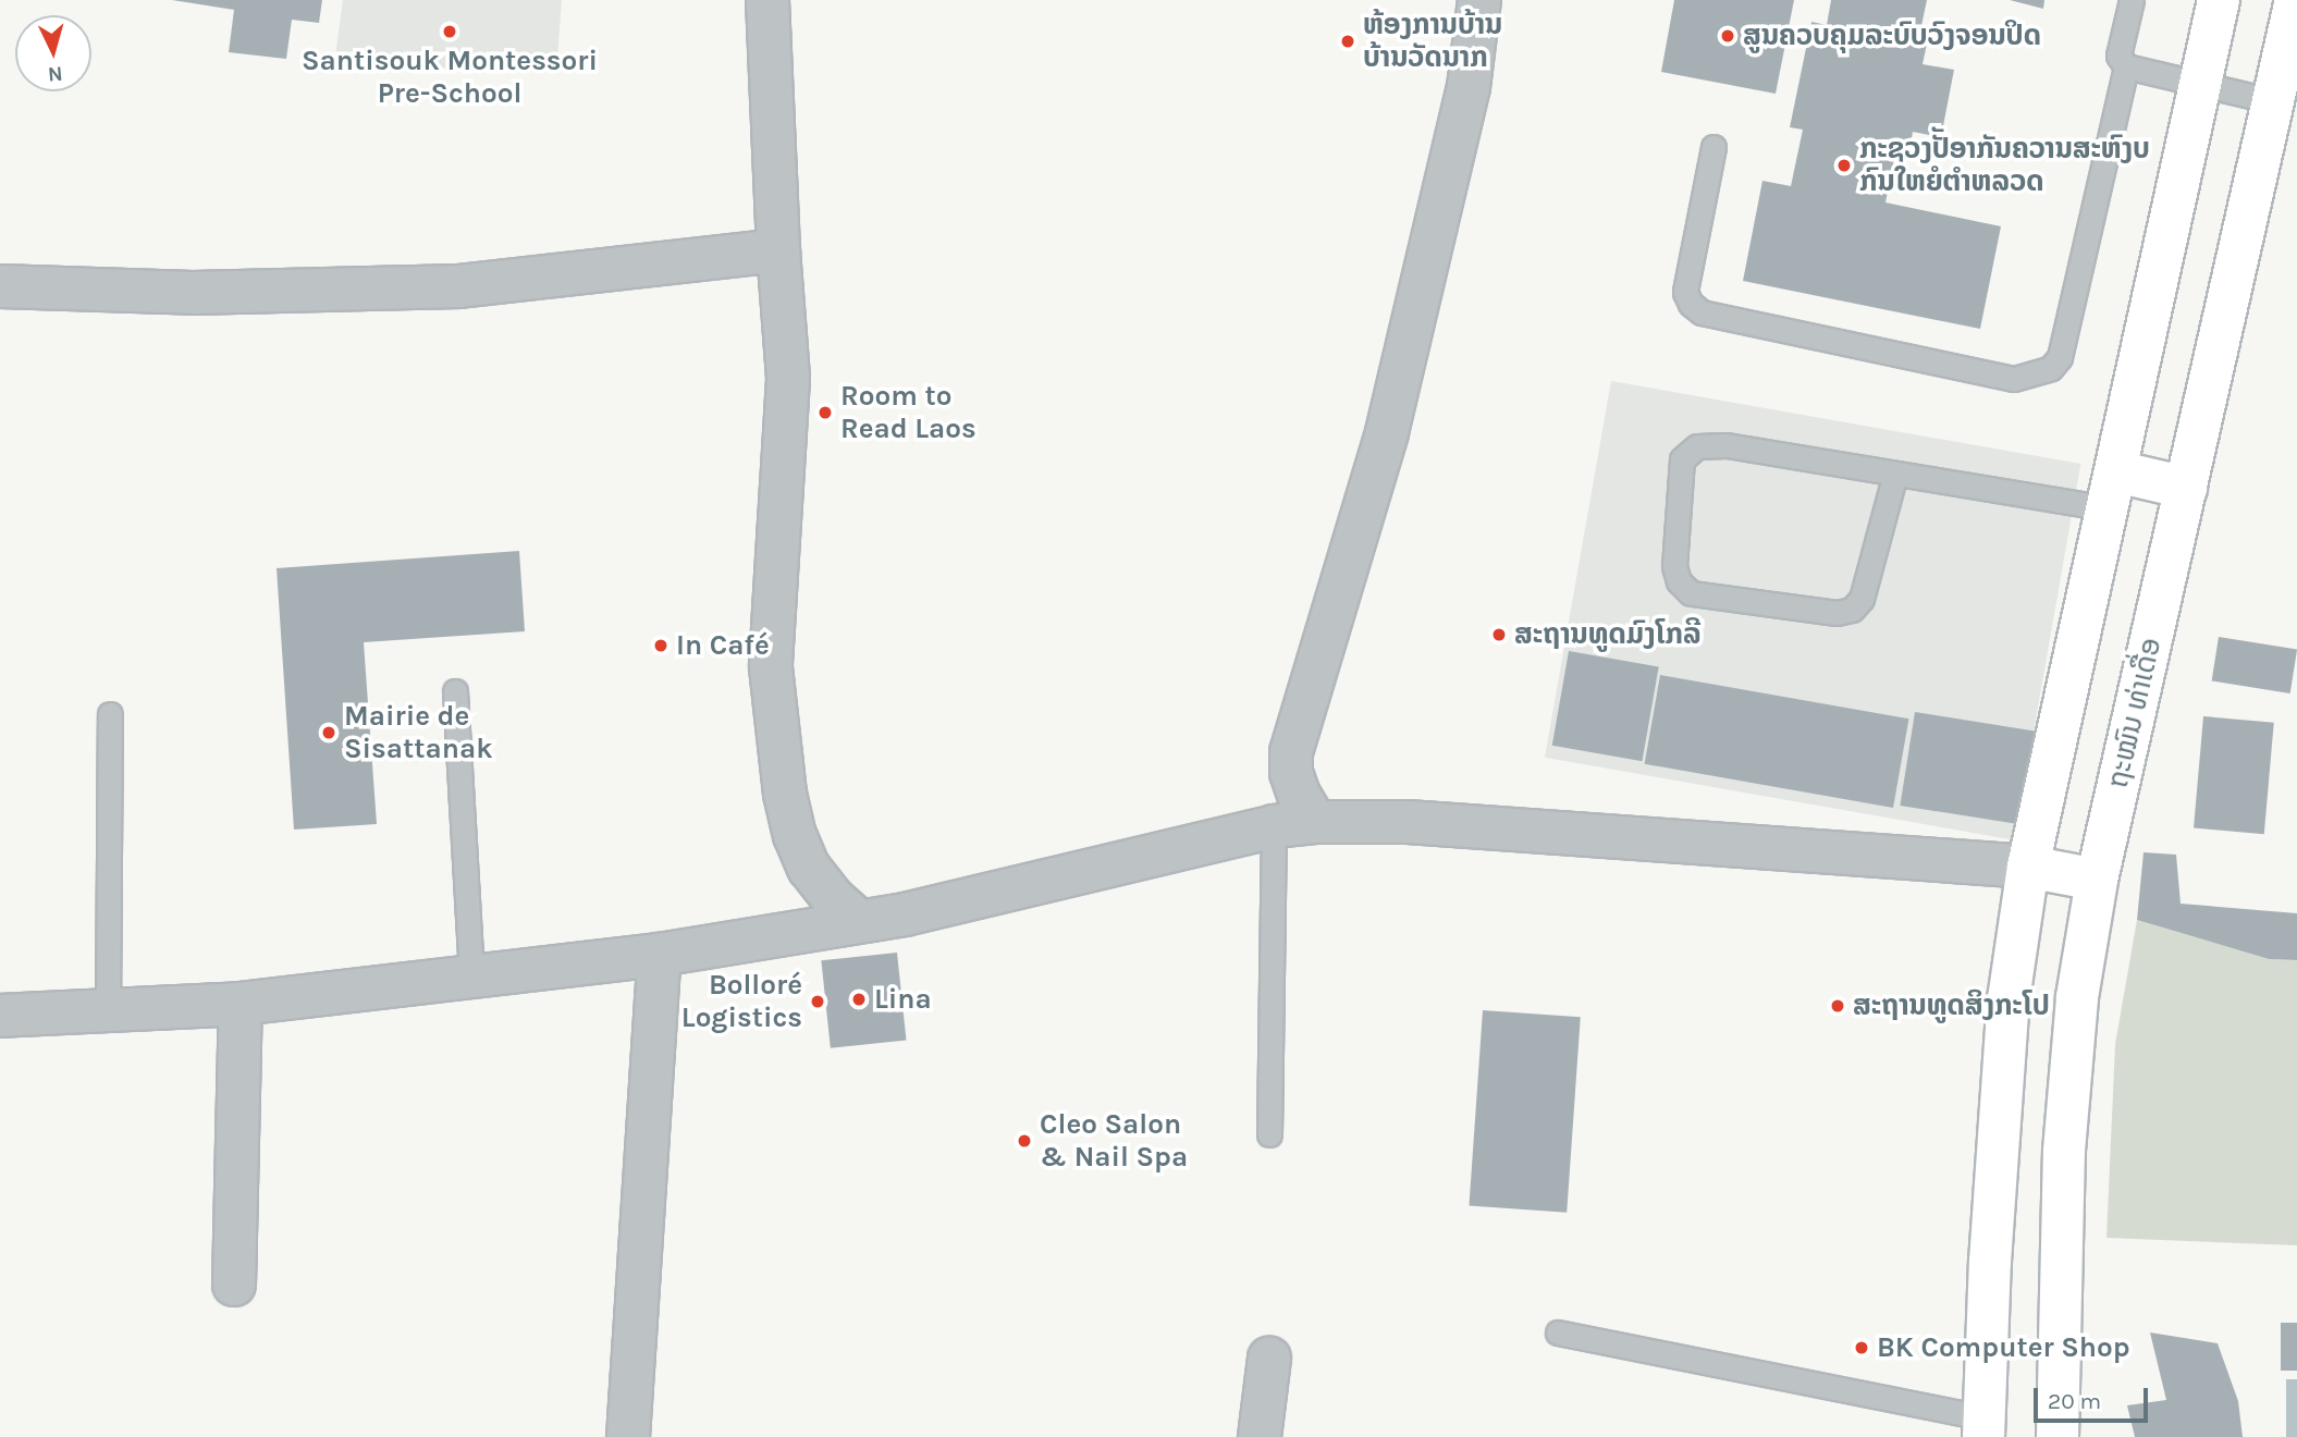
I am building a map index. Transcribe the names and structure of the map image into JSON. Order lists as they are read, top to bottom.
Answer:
{
  "streets": {
    "main road": ["ຖະໝົນ ທ່າເດື່ອ"]
  },
  "places": [
    "Santisouk Montessori Pre-School",
    "ສູນຄວບຄຸມລະບົບວົງຈອນປິດ",
    "ຫ້ອງການບ້ານ ບ້ານວັດນາກ",
    "ກະຊວງປັັອາກັນຄວານສະຫົງບ ກົນໃຫຍໍຕຳຫລວດ",
    "Room to Read Laos",
    "ສະຖານທູດມົງໂກລີ",
    "In Café",
    "Mairie de Sisattanak",
    "Lina",
    "Bolloré Logistics",
    "ສະຖານທູດສິງກະໂປ",
    "Cleo Salon & Nail Spa",
    "BK Computer Shop"
  ],
  "scale_bar": "20 m",
  "north": "bottom"
}
